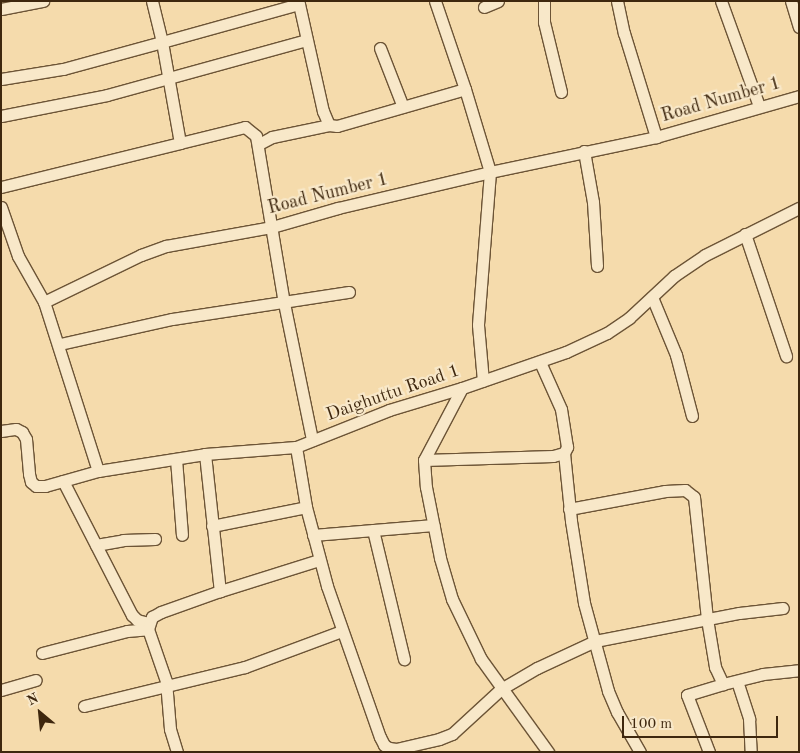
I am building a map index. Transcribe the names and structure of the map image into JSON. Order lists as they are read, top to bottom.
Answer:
{
  "streets": {
    "street": ["Road Number 1", "Daighuttu Road 1"]
  },
  "scale_bar": "100 m",
  "north": "top left"
}
